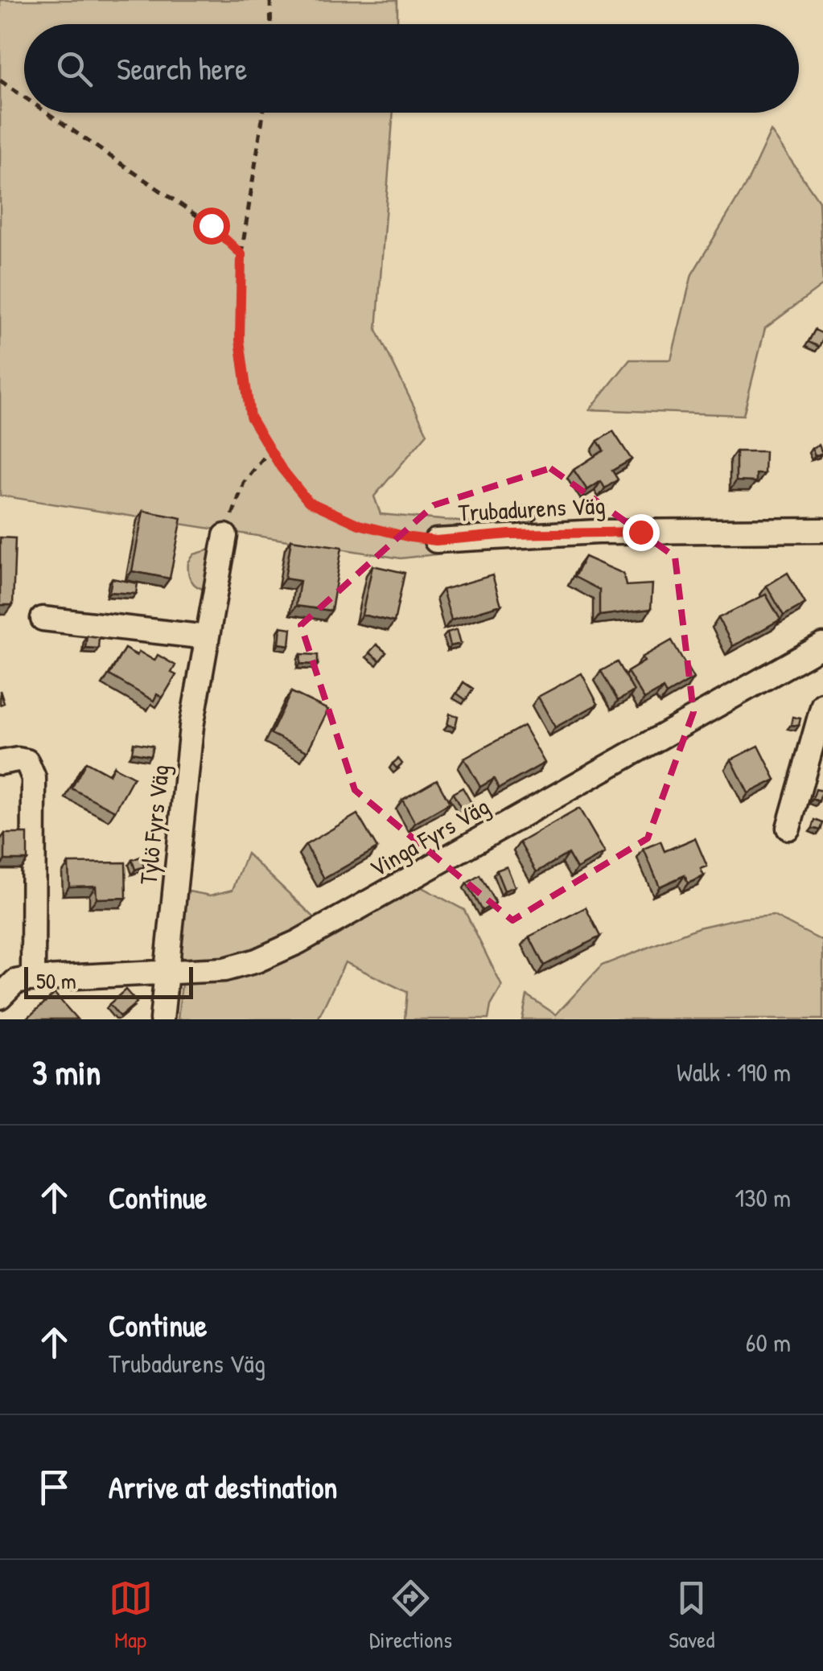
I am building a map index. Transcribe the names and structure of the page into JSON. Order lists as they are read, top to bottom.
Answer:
{
  "streets": {
    "street": ["Trubadurens Väg", "Tylö Fyrs Väg", "Vinga Fyrs Väg"]
  },
  "crossings": [
    ["Tylö Fyrs Väg", "Vinga Fyrs Väg"]
  ],
  "scale_bar": "50 m",
  "page": {
    "search": "Search here",
    "scale": "50 m",
    "heading": ["3 min", "Walk · 190 m"],
    "list": [
      ["Continue", "130 m"],
      ["Continue", "Trubadurens Väg", "60 m"],
      "Arrive at destination"
    ],
    "nav": ["Map", "Directions", "Saved"]
  }
}
